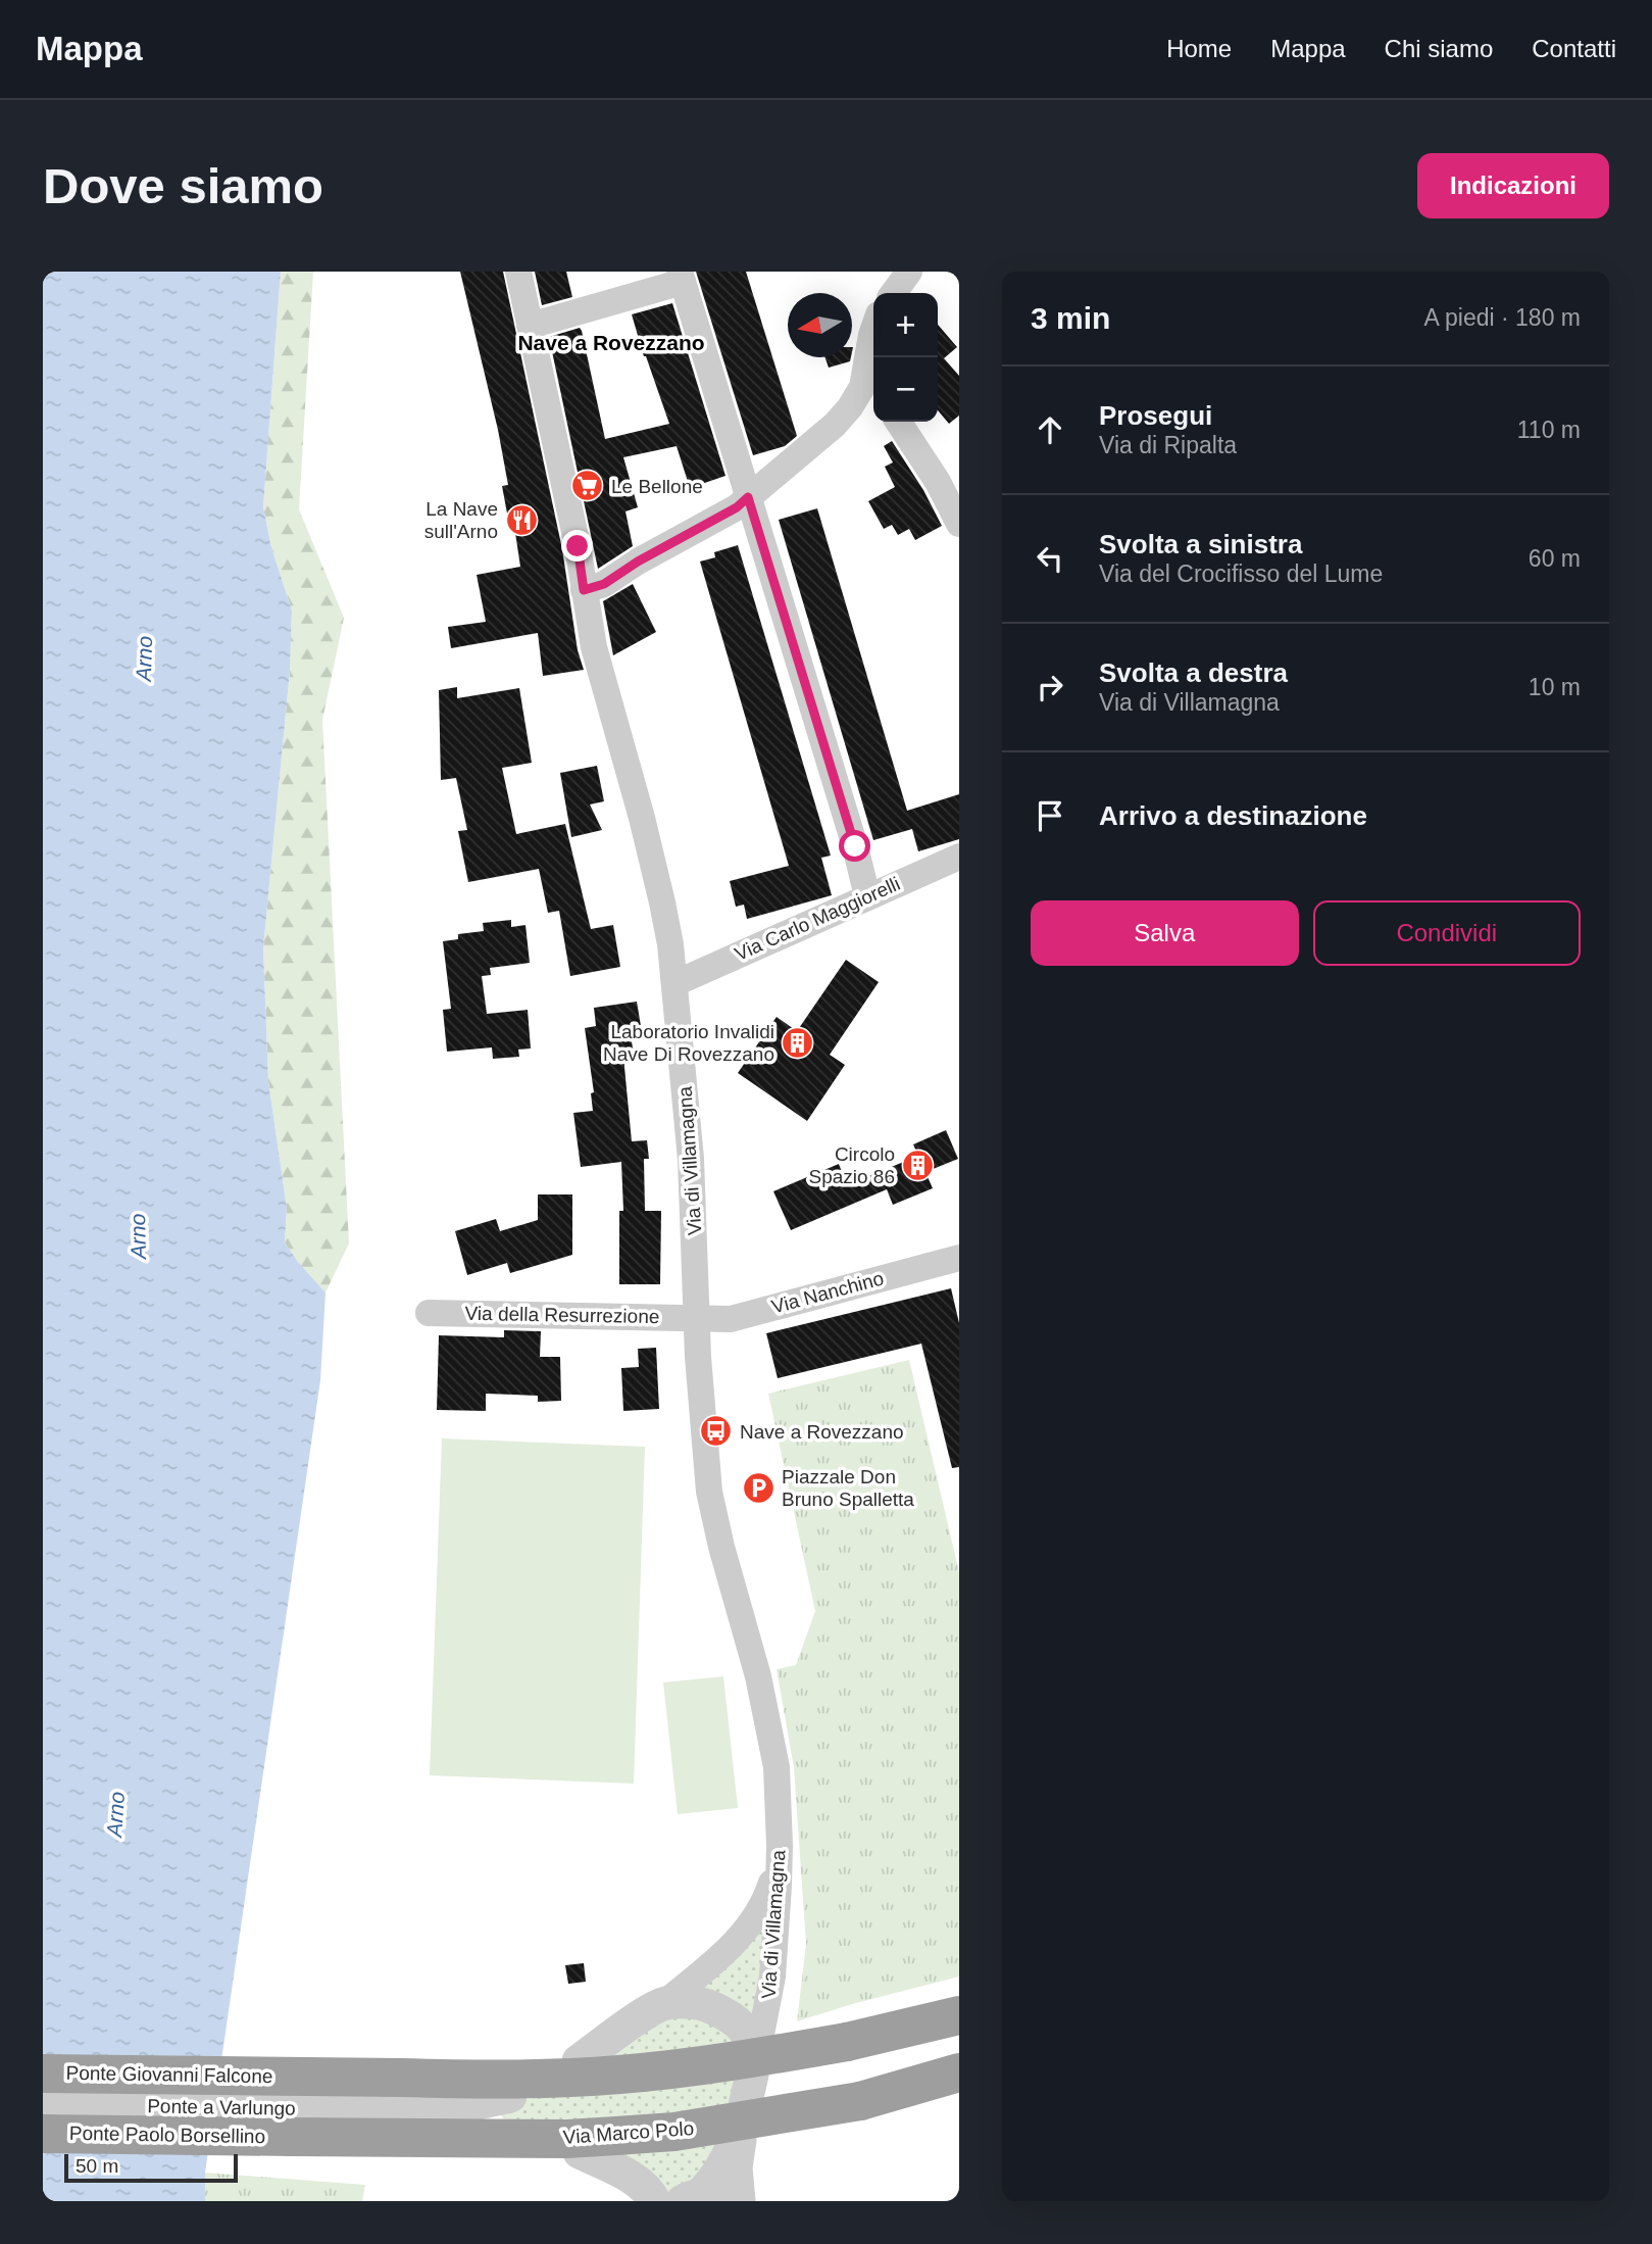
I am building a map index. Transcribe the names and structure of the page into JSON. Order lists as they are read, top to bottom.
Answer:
{
  "streets": {
    "highway": ["Ponte Giovanni Falcone", "Via Marco Polo", "Ponte Paolo Borsellino"],
    "street": [
      "Via Carlo Maggiorelli",
      "Via di Villamagna",
      "Via Nanchino",
      "Via della Resurrezione",
      "Ponte a Varlungo"
    ]
  },
  "crossings": [
    ["Via Carlo Maggiorelli", "Via di Villamagna"],
    ["Via di Villamagna", "Via Nanchino"],
    ["Via di Villamagna", "Via della Resurrezione"],
    ["Via Nanchino", "Via della Resurrezione"],
    ["Via Marco Polo", "Ponte Paolo Borsellino"]
  ],
  "districts": ["Nave a Rovezzano"],
  "water": ["Arno"],
  "places": {
    "supermarket": ["Le Bellone"],
    "restaurant": ["La Nave sull'Arno"],
    "building": ["Laboratorio Invalidi Nave Di Rovezzano", "Circolo Spazio 86"],
    "bus stop": ["Nave a Rovezzano"],
    "parking": ["Piazzale Don Bruno Spalletta"]
  },
  "scale_bar": "50 m",
  "north": "left",
  "page": {
    "header": "Mappa",
    "nav": [
      "Home",
      "Mappa",
      "Chi siamo",
      "Contatti"
    ],
    "buttons": [
      "Indicazioni",
      ["Salva", "Condividi"]
    ],
    "title": "Dove siamo",
    "heading": ["3 min", "A piedi · 180 m"],
    "map_buttons": ["+", "−"],
    "list": [
      ["Prosegui", "Via di Ripalta", "110 m"],
      ["Svolta a sinistra", "Via del Crocifisso del Lume", "60 m"],
      ["Svolta a destra", "Via di Villamagna", "10 m"],
      "Arrivo a destinazione"
    ],
    "scale": "50 m"
  }
}
